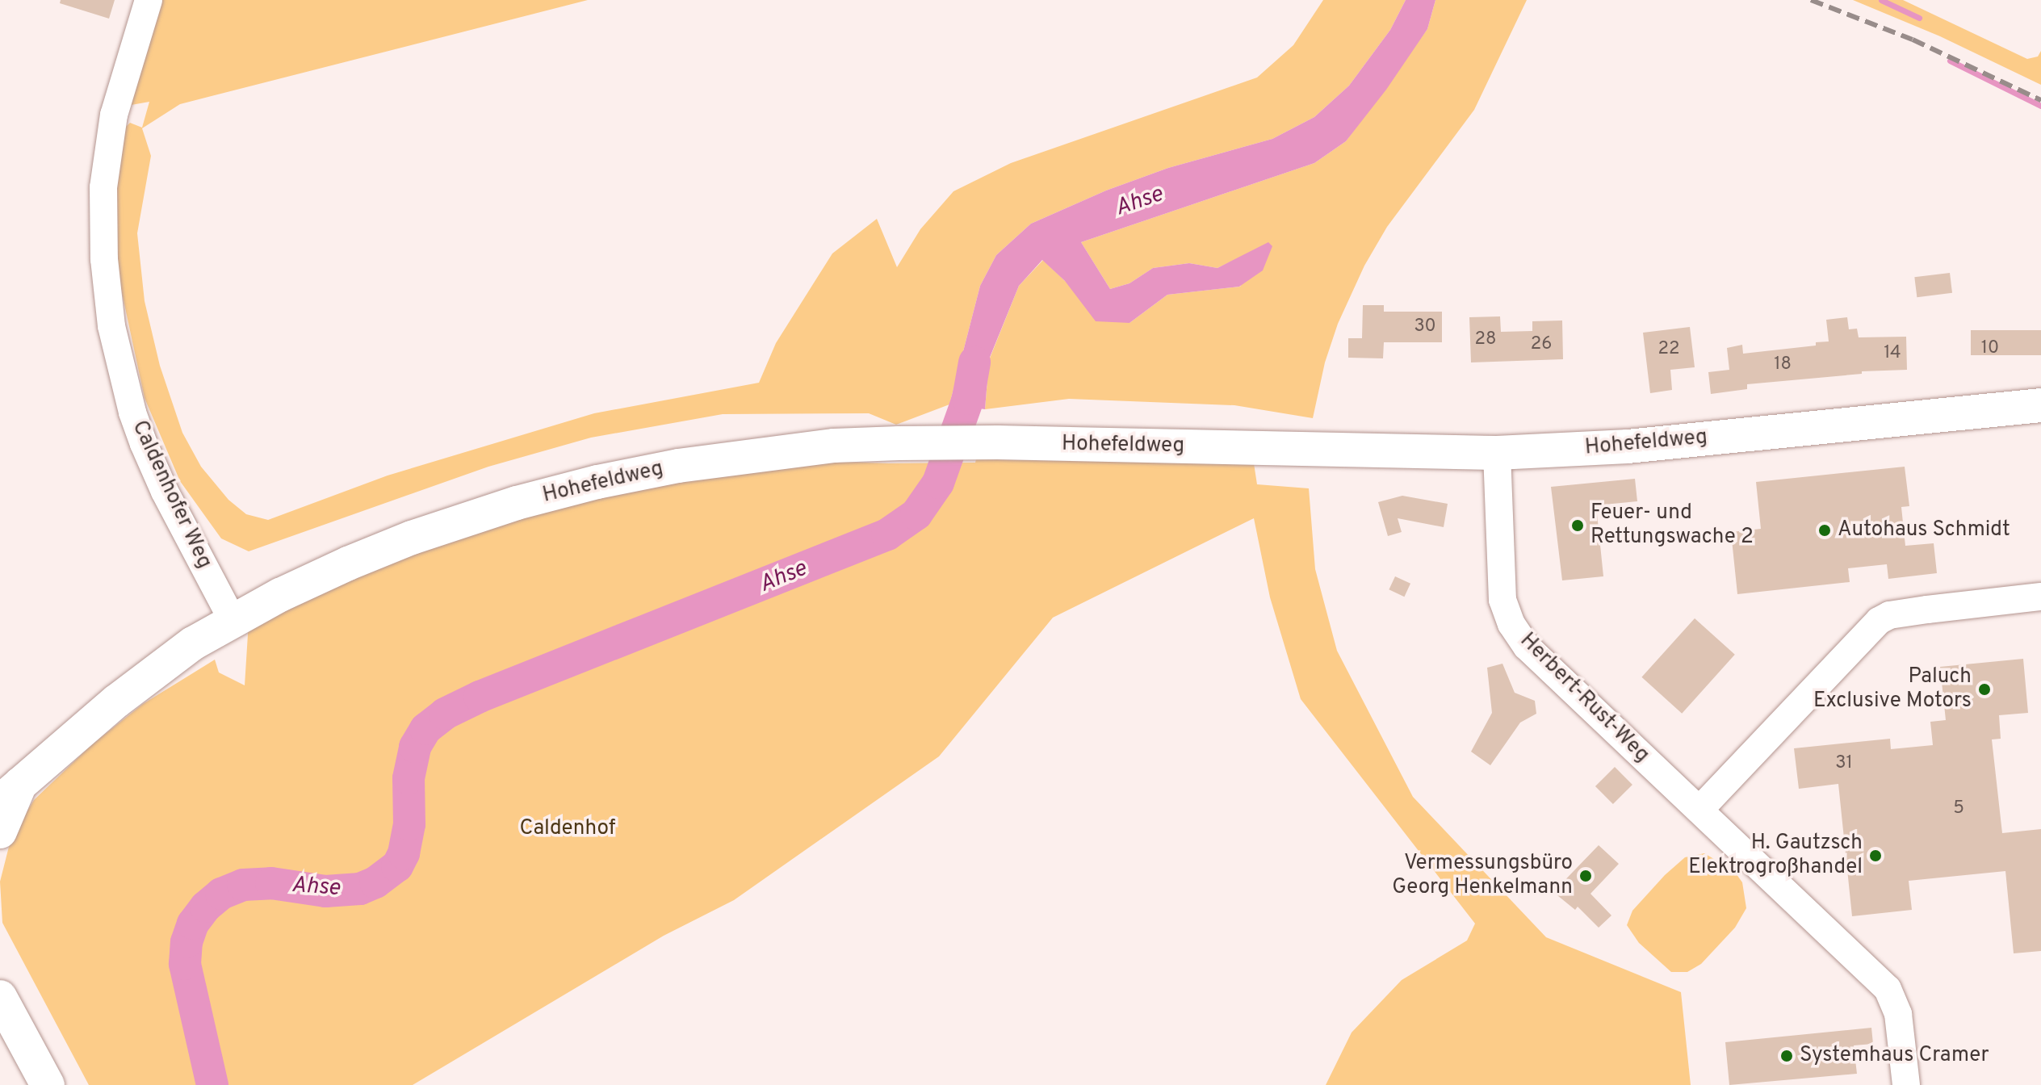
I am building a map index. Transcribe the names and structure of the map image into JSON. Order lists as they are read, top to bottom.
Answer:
{
  "streets": {
    "main road": ["Hohefeldweg"],
    "street": ["Caldenhofer Weg", "Herbert-Rust-Weg"]
  },
  "crossings": [
    ["Hohefeldweg", "Caldenhofer Weg"],
    ["Hohefeldweg", "Herbert-Rust-Weg"]
  ],
  "water": ["Ahse"],
  "parks": ["Caldenhof"],
  "places": [
    "Feuer- und Rettungswache 2",
    "Autohaus Schmidt",
    "Paluch Exclusive Motors",
    "H. Gautzsch Elektrogroßhandel",
    "Vermessungsbüro Georg Henkelmann",
    "Systemhaus Cramer"
  ],
  "house_numbers": [
    "30",
    "28",
    "26",
    "10",
    "22",
    "14",
    "18",
    "31",
    "5"
  ]
}
